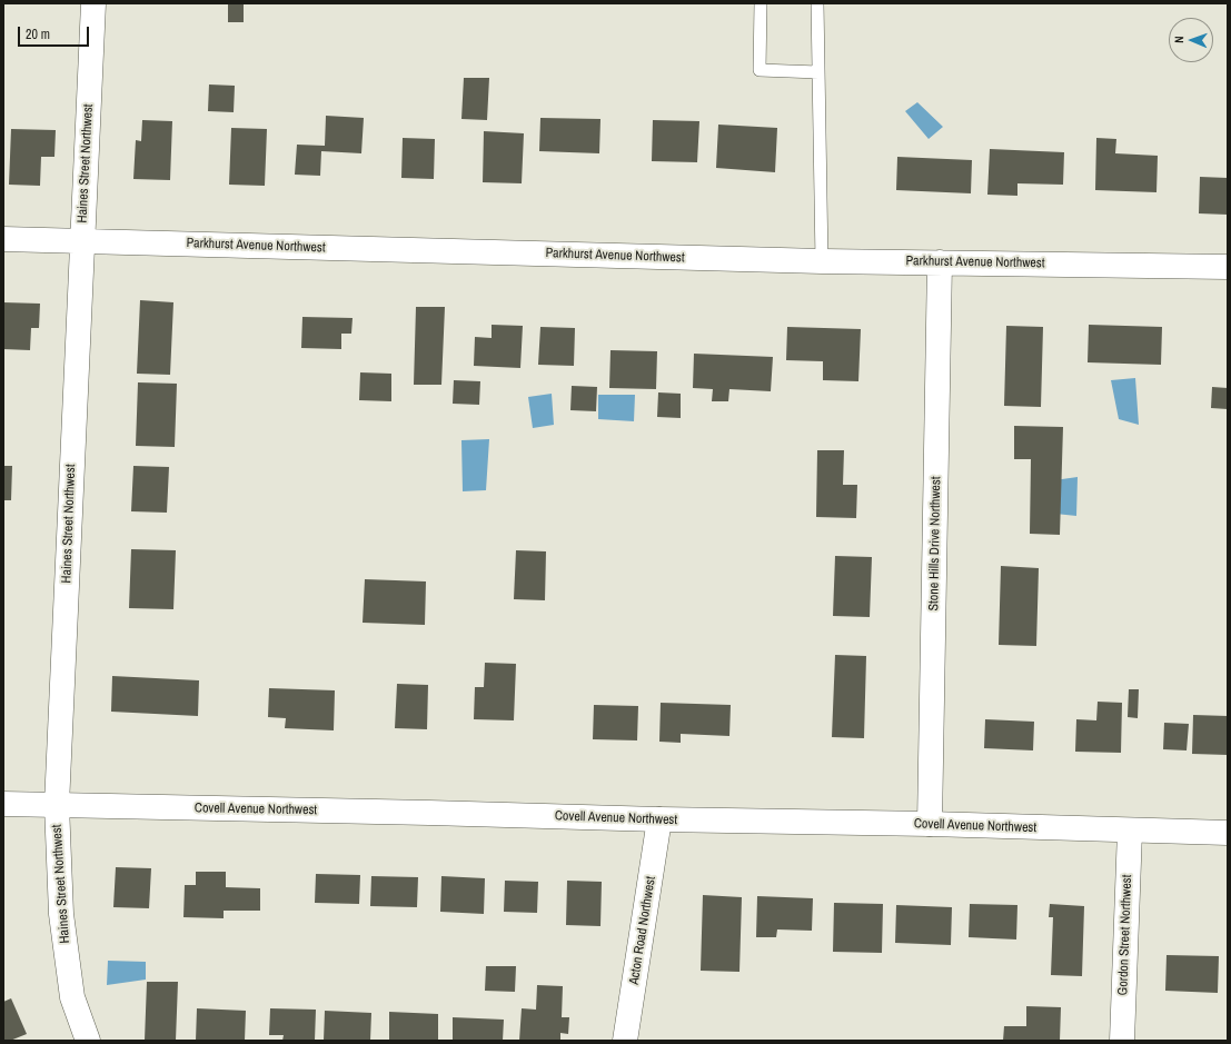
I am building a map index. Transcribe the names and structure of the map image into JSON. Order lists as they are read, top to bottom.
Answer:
{
  "streets": {
    "street": [
      "Haines Street Northwest",
      "Parkhurst Avenue Northwest",
      "Stone Hills Drive Northwest",
      "Covell Avenue Northwest",
      "Acton Road Northwest",
      "Gordon Street Northwest"
    ]
  },
  "crossings": [
    ["Haines Street Northwest", "Parkhurst Avenue Northwest"],
    ["Haines Street Northwest", "Covell Avenue Northwest"],
    ["Parkhurst Avenue Northwest", "Stone Hills Drive Northwest"],
    ["Stone Hills Drive Northwest", "Covell Avenue Northwest"],
    ["Covell Avenue Northwest", "Acton Road Northwest"],
    ["Covell Avenue Northwest", "Gordon Street Northwest"]
  ],
  "scale_bar": "20 m",
  "north": "left"
}
